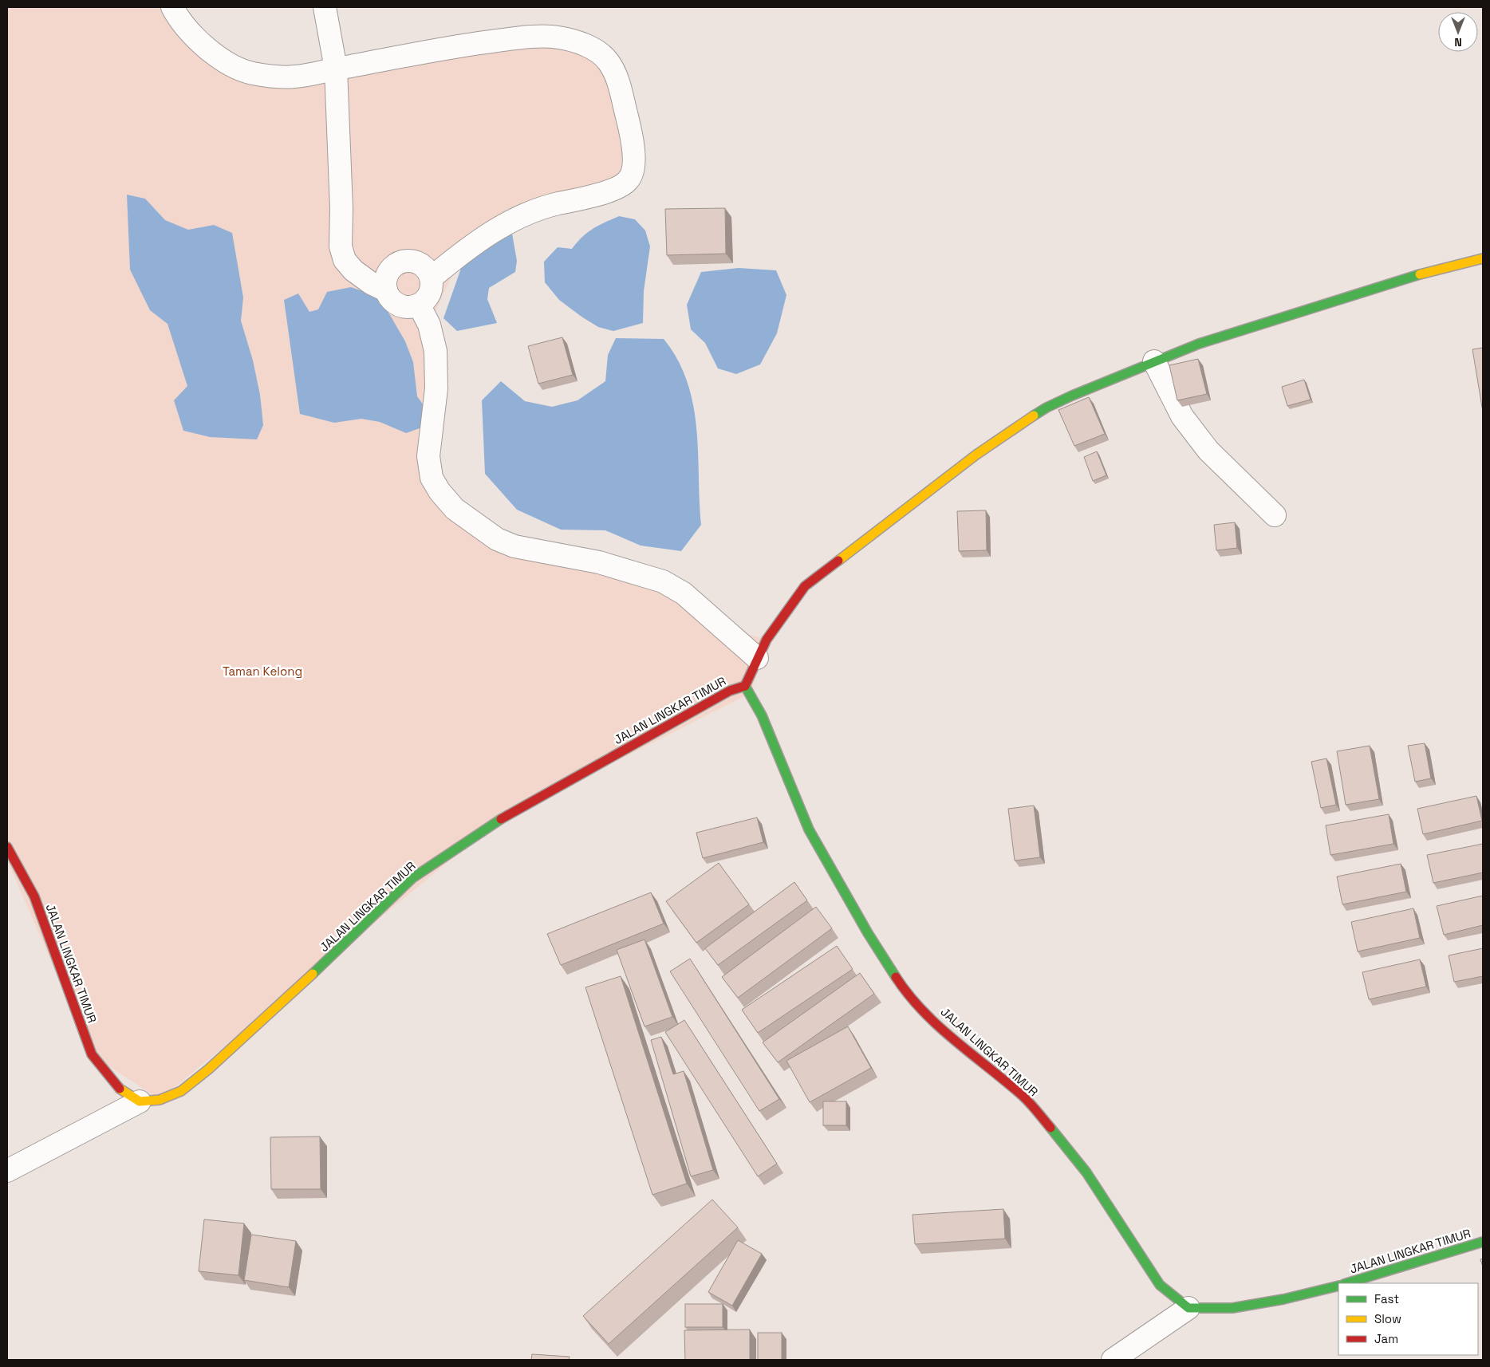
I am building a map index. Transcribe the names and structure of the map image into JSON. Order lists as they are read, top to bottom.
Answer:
{
  "streets": {
    "main road": ["JALAN LINGKAR TIMUR"]
  },
  "parks": ["Taman Kelong"],
  "legend": ["Fast", "Slow", "Jam"],
  "north": "bottom"
}
